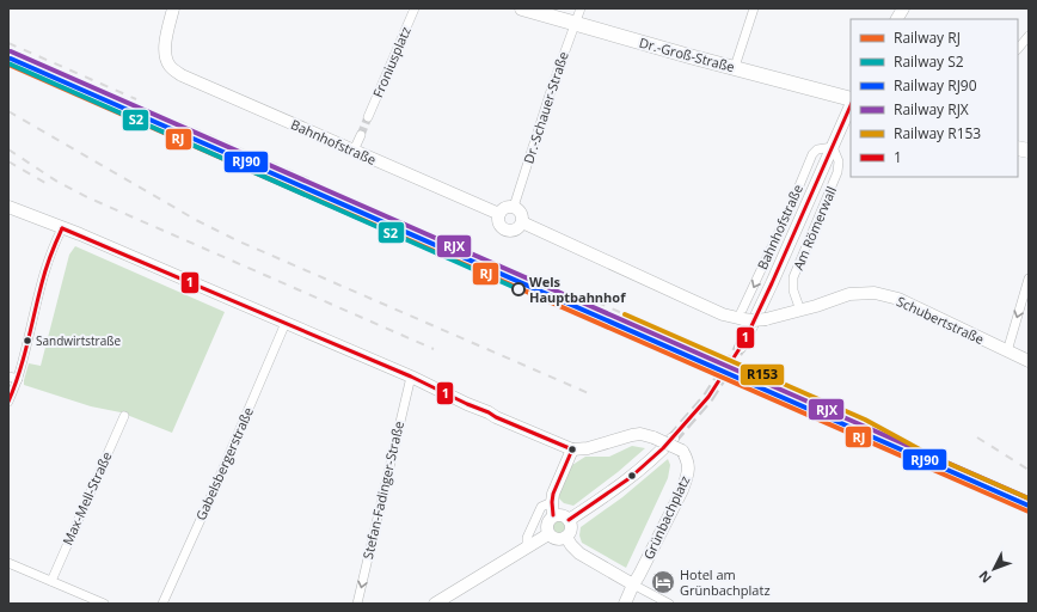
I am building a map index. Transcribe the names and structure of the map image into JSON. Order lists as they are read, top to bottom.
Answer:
{
  "streets": {
    "main road": ["Dr.-Groß-Straße"],
    "street": [
      "Froniusplatz",
      "Dr.-Schauer-Straße",
      "Bahnhofstraße",
      "Am Römerwall",
      "Schubertstraße",
      "Gabelsbergerstraße",
      "Stefan-Fadinger-Straße",
      "Max-Mell-Straße",
      "Grünbachplatz"
    ]
  },
  "crossings": [
    ["Dr.-Groß-Straße", "Dr.-Schauer-Straße"],
    ["Dr.-Schauer-Straße", "Bahnhofstraße"],
    ["Bahnhofstraße", "Am Römerwall"],
    ["Bahnhofstraße", "Schubertstraße"],
    ["Am Römerwall", "Schubertstraße"]
  ],
  "one_way": ["Stefan-Fadinger-Straße"],
  "places": {
    "other": ["Wels Hauptbahnhof", "Sandwirtstraße"],
    "hotel": ["Hotel am Grünbachplatz"]
  },
  "lines": [
    "rail line RJX",
    "rail line RJ90",
    "rail line S2",
    "rail line RJ",
    "transit line 1",
    "rail line R153"
  ],
  "legend": [
    "Railway RJ",
    "Railway S2",
    "Railway RJ90",
    "Railway RJX",
    "Railway R153",
    "1"
  ],
  "north": "bottom left"
}
